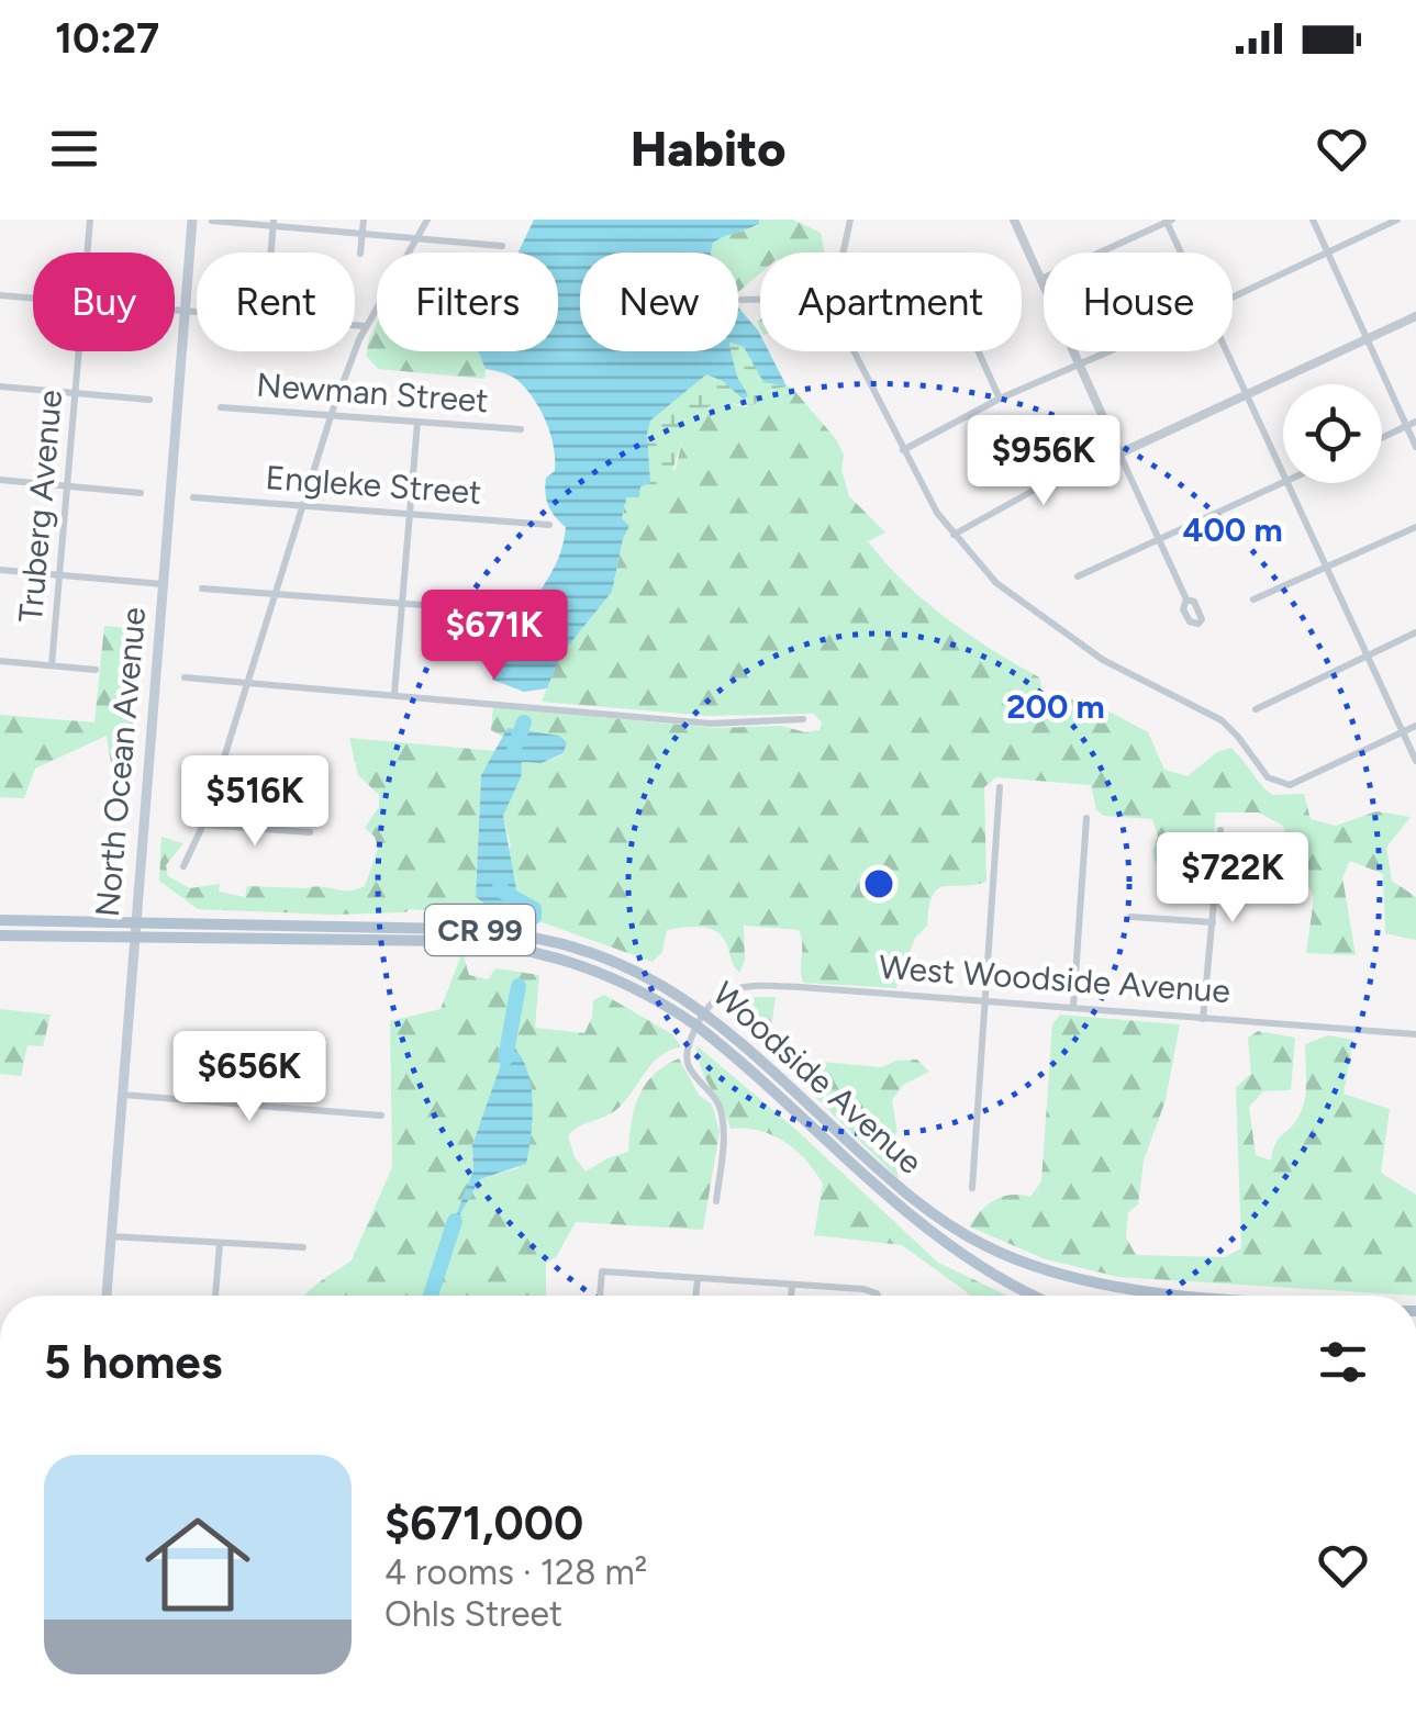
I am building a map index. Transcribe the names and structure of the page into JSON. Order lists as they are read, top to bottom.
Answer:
{
  "streets": {
    "main road": ["North Ocean Avenue", "CR 99", "Woodside Avenue"],
    "street": [
      "Newman Street",
      "Engleke Street",
      "Truberg Avenue",
      "West Woodside Avenue"
    ]
  },
  "crossings": [
    ["North Ocean Avenue", "CR 99"],
    ["North Ocean Avenue", "Woodside Avenue"],
    ["CR 99", "Woodside Avenue"],
    ["West Woodside Avenue", "Woodside Avenue"]
  ],
  "page": {
    "status": "10:27",
    "header": "Habito",
    "chip": [
      "Buy",
      "Rent",
      "Filters",
      "New",
      "Apartment",
      "House"
    ],
    "price": [
      "$956K",
      "$671K",
      "$516K",
      "$722K",
      "$656K"
    ],
    "heading": "5 homes",
    "list": [
      {
        "name": "$671,000",
        "note": "4 rooms · 128 m² · Ohls Street"
      }
    ]
  },
  "rings": ["400 m", "200 m"]
}
